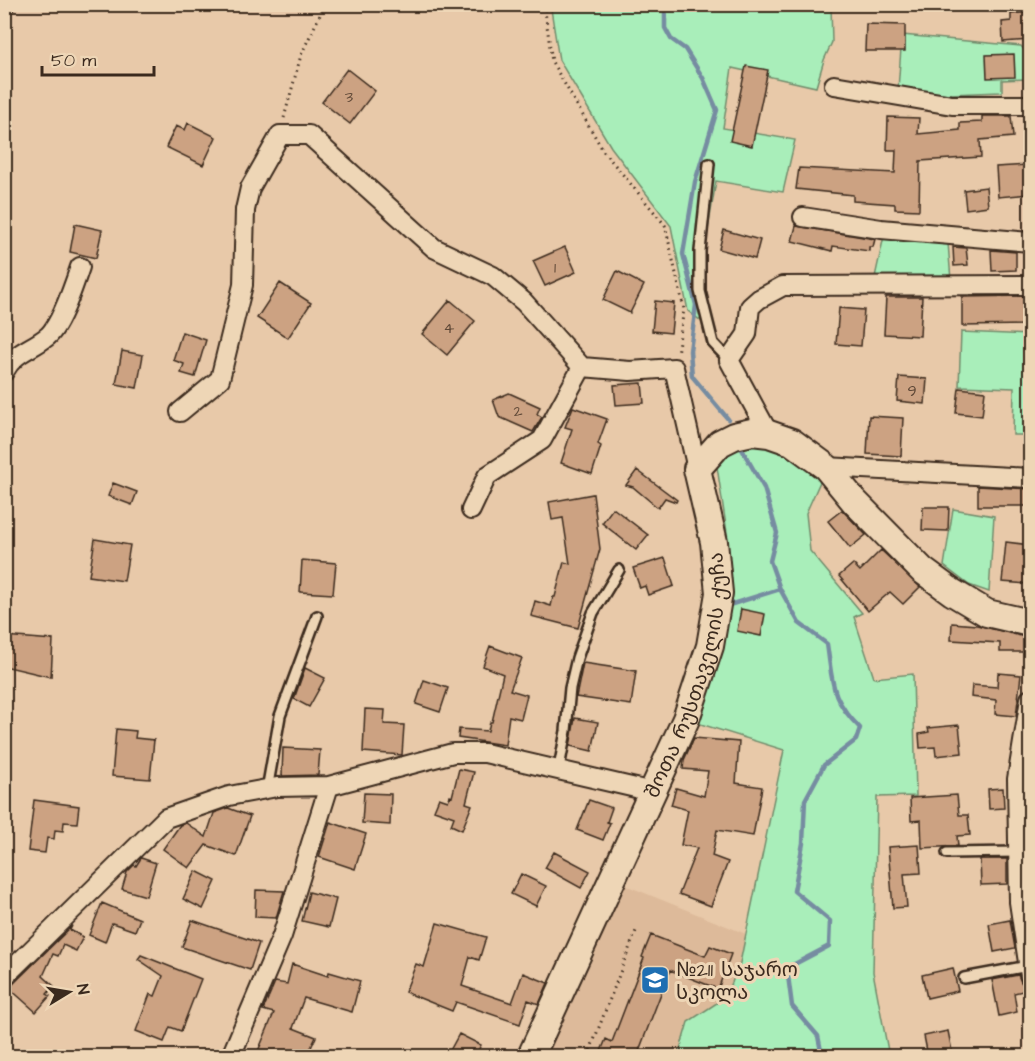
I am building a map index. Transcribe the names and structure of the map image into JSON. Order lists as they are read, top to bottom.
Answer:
{
  "streets": {
    "street": ["შოთა რუსთაველის ქუჩა"]
  },
  "places": {
    "school or university": ["№211 საჯარო სკოლა"]
  },
  "house_numbers": [
    "3",
    "1",
    "4",
    "9",
    "2"
  ],
  "scale_bar": "50 m",
  "north": "right"
}
